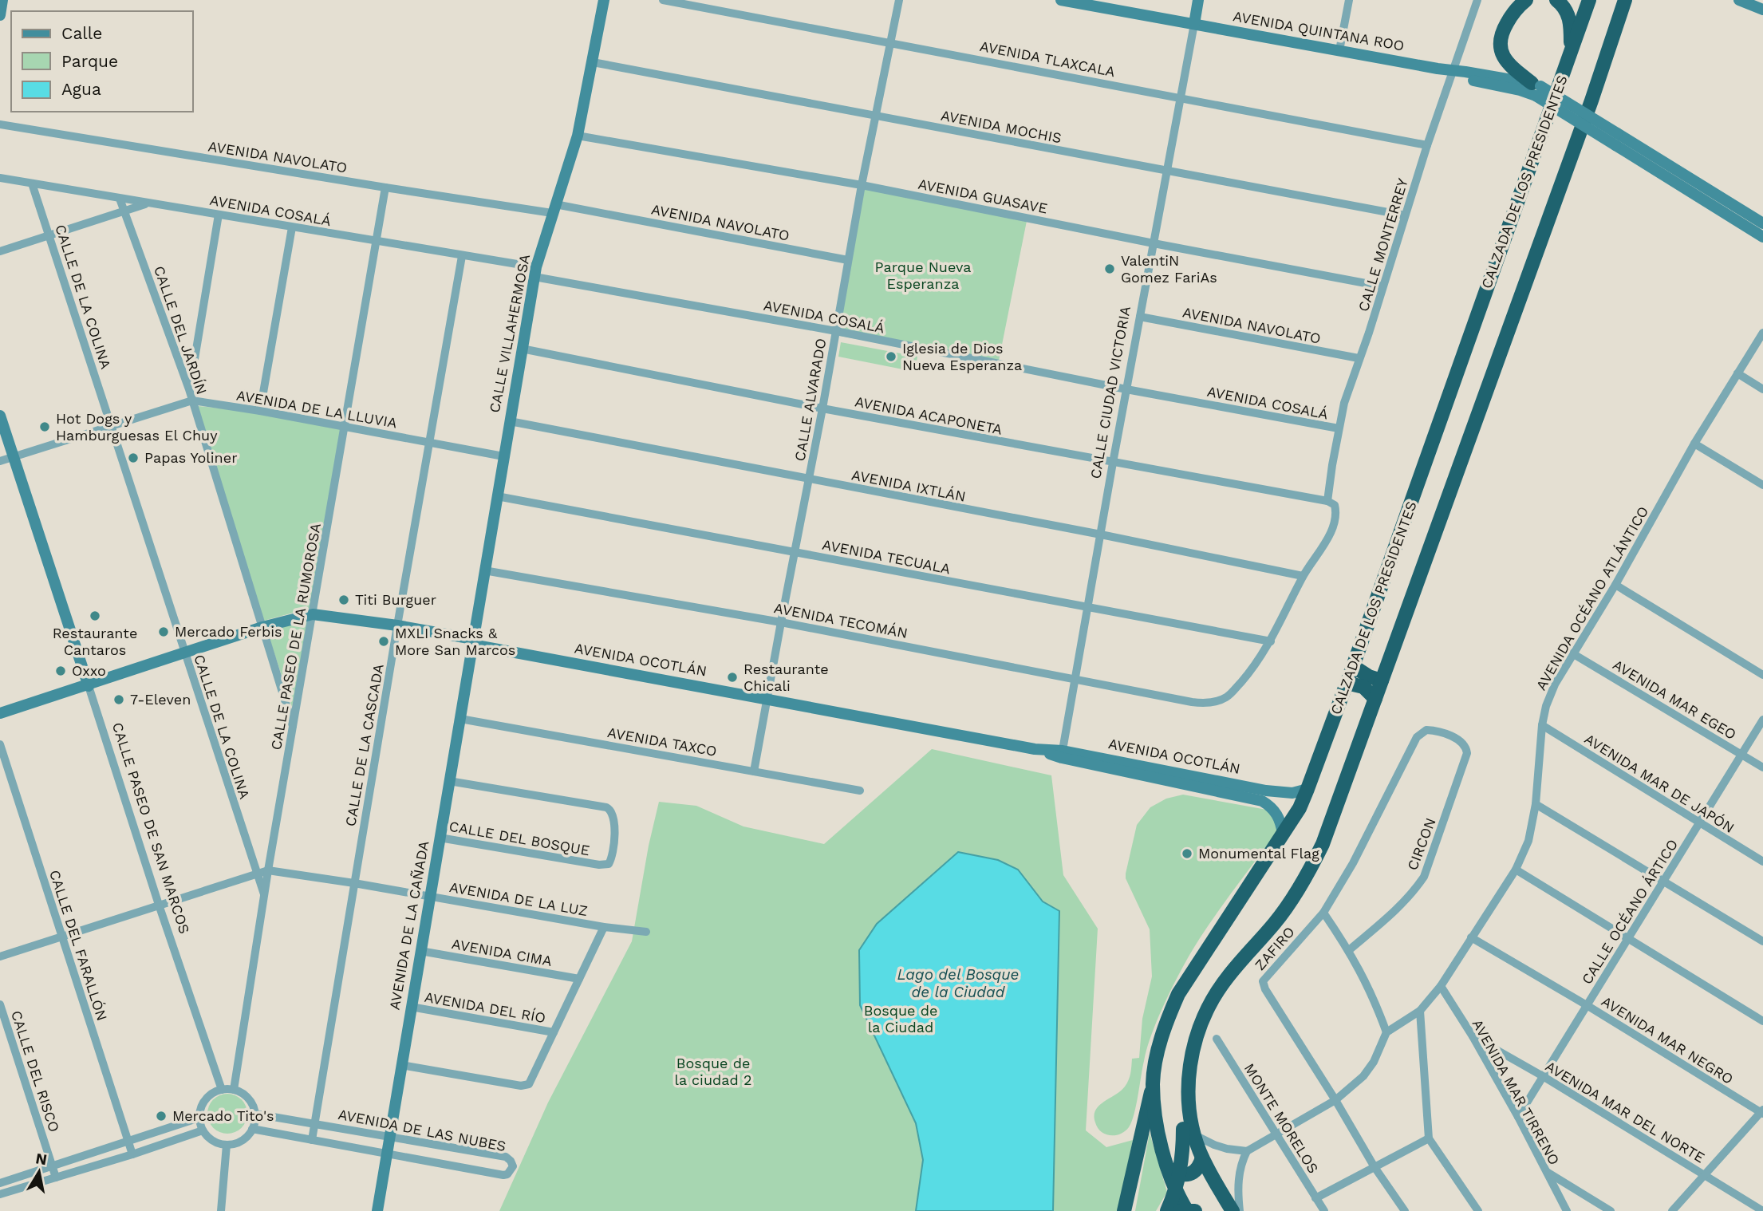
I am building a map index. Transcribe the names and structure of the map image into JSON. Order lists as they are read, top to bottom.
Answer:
{
  "streets": {
    "highway": ["CALZADA DE LOS PRESIDENTES"],
    "main road": [
      "AVENIDA QUINTANA ROO",
      "CALLE VILLAHERMOSA",
      "CALLE CIUDAD VICTORIA",
      "AVENIDA OCOTLÁN",
      "CALLE PASEO DE SAN MARCOS",
      "AVENIDA DE LA CAÑADA"
    ],
    "street": [
      "AVENIDA TLAXCALA",
      "AVENIDA MOCHIS",
      "AVENIDA NAVOLATO",
      "AVENIDA GUASAVE",
      "AVENIDA COSALÁ",
      "CALLE MONTERREY",
      "CALLE DE LA COLINA",
      "CALLE DEL JARDÍN",
      "CALLE ALVARADO",
      "AVENIDA DE LA LLUVIA",
      "AVENIDA ACAPONETA",
      "AVENIDA IXTLÁN",
      "AVENIDA TECUALA",
      "AVENIDA OCÉANO ATLÁNTICO",
      "AVENIDA TECOMÁN",
      "CALLE PASEO DE LA RUMOROSA",
      "AVENIDA MAR EGEO",
      "AVENIDA TAXCO",
      "CALLE DE LA CASCADA",
      "AVENIDA MAR DE JAPÓN",
      "CALLE DEL BOSQUE",
      "CIRCON",
      "AVENIDA DE LA LUZ",
      "CALLE OCÉANO ÁRTICO",
      "CALLE DEL FARALLÓN",
      "ZAFIRO",
      "AVENIDA CIMA",
      "AVENIDA DEL RÍO",
      "AVENIDA MAR NEGRO",
      "CALLE DEL RISCO",
      "AVENIDA MAR TIRRENO",
      "AVENIDA MAR DEL NORTE",
      "MONTE MORELOS",
      "AVENIDA DE LAS NUBES"
    ]
  },
  "crossings": [
    ["AVENIDA QUINTANA ROO", "CALLE MONTERREY"],
    ["AVENIDA QUINTANA ROO", "CALLE CIUDAD VICTORIA"],
    ["AVENIDA TLAXCALA", "CALLE MONTERREY"],
    ["AVENIDA TLAXCALA", "CALLE CIUDAD VICTORIA"],
    ["AVENIDA TLAXCALA", "CALLE ALVARADO"],
    ["AVENIDA MOCHIS", "CALLE MONTERREY"],
    ["AVENIDA MOCHIS", "CALLE VILLAHERMOSA"],
    ["AVENIDA MOCHIS", "CALLE CIUDAD VICTORIA"],
    ["AVENIDA MOCHIS", "CALLE ALVARADO"],
    ["AVENIDA NAVOLATO", "CALLE MONTERREY"],
    ["AVENIDA NAVOLATO", "CALLE VILLAHERMOSA"],
    ["AVENIDA NAVOLATO", "CALLE CIUDAD VICTORIA"],
    ["AVENIDA NAVOLATO", "CALLE ALVARADO"],
    ["AVENIDA NAVOLATO", "CALLE PASEO DE LA RUMOROSA"],
    ["CALZADA DE LOS PRESIDENTES", "AVENIDA OCOTLÁN"],
    ["AVENIDA GUASAVE", "CALLE MONTERREY"],
    ["AVENIDA GUASAVE", "CALLE VILLAHERMOSA"],
    ["AVENIDA GUASAVE", "CALLE CIUDAD VICTORIA"],
    ["AVENIDA GUASAVE", "CALLE ALVARADO"],
    ["AVENIDA COSALÁ", "CALLE MONTERREY"],
    ["AVENIDA COSALÁ", "CALLE DE LA COLINA"],
    ["AVENIDA COSALÁ", "CALLE DEL JARDÍN"],
    ["AVENIDA COSALÁ", "CALLE VILLAHERMOSA"],
    ["AVENIDA COSALÁ", "CALLE CIUDAD VICTORIA"],
    ["AVENIDA COSALÁ", "CALLE ALVARADO"],
    ["AVENIDA COSALÁ", "CALLE PASEO DE LA RUMOROSA"],
    ["AVENIDA COSALÁ", "CALLE DE LA CASCADA"],
    ["CALLE MONTERREY", "AVENIDA ACAPONETA"],
    ["CALLE MONTERREY", "AVENIDA IXTLÁN"],
    ["CALLE MONTERREY", "AVENIDA TECUALA"],
    ["CALLE MONTERREY", "AVENIDA TECOMÁN"],
    ["CALLE DE LA COLINA", "AVENIDA DE LA LLUVIA"],
    ["CALLE DE LA COLINA", "CALLE PASEO DE LA RUMOROSA"],
    ["CALLE DE LA COLINA", "AVENIDA OCOTLÁN"],
    ["CALLE DE LA COLINA", "AVENIDA DE LA LUZ"],
    ["CALLE DEL JARDÍN", "AVENIDA DE LA LLUVIA"],
    ["CALLE DEL JARDÍN", "CALLE PASEO DE LA RUMOROSA"],
    ["CALLE DEL JARDÍN", "AVENIDA OCOTLÁN"],
    ["CALLE VILLAHERMOSA", "AVENIDA DE LA LLUVIA"],
    ["CALLE VILLAHERMOSA", "AVENIDA ACAPONETA"],
    ["CALLE VILLAHERMOSA", "AVENIDA IXTLÁN"],
    ["CALLE VILLAHERMOSA", "AVENIDA TECUALA"],
    ["CALLE VILLAHERMOSA", "AVENIDA TECOMÁN"],
    ["CALLE VILLAHERMOSA", "AVENIDA OCOTLÁN"],
    ["CALLE VILLAHERMOSA", "AVENIDA DE LA CAÑADA"],
    ["CALLE CIUDAD VICTORIA", "AVENIDA ACAPONETA"],
    ["CALLE CIUDAD VICTORIA", "AVENIDA IXTLÁN"],
    ["CALLE CIUDAD VICTORIA", "AVENIDA TECUALA"],
    ["CALLE CIUDAD VICTORIA", "AVENIDA TECOMÁN"],
    ["CALLE CIUDAD VICTORIA", "AVENIDA OCOTLÁN"],
    ["CALLE ALVARADO", "AVENIDA ACAPONETA"],
    ["CALLE ALVARADO", "AVENIDA IXTLÁN"],
    ["CALLE ALVARADO", "AVENIDA TECUALA"],
    ["CALLE ALVARADO", "AVENIDA TECOMÁN"],
    ["CALLE ALVARADO", "AVENIDA OCOTLÁN"],
    ["CALLE ALVARADO", "AVENIDA TAXCO"],
    ["AVENIDA DE LA LLUVIA", "CALLE PASEO DE LA RUMOROSA"],
    ["AVENIDA DE LA LLUVIA", "CALLE DE LA CASCADA"],
    ["AVENIDA DE LA LLUVIA", "CALLE PASEO DE SAN MARCOS"],
    ["AVENIDA OCÉANO ATLÁNTICO", "AVENIDA MAR EGEO"],
    ["AVENIDA OCÉANO ATLÁNTICO", "AVENIDA MAR DE JAPÓN"],
    ["AVENIDA OCÉANO ATLÁNTICO", "AVENIDA MAR NEGRO"],
    ["AVENIDA OCÉANO ATLÁNTICO", "AVENIDA MAR TIRRENO"],
    ["CALLE PASEO DE LA RUMOROSA", "AVENIDA OCOTLÁN"],
    ["CALLE PASEO DE LA RUMOROSA", "CALLE PASEO DE SAN MARCOS"],
    ["CALLE PASEO DE LA RUMOROSA", "AVENIDA DE LA LUZ"],
    ["CALLE PASEO DE LA RUMOROSA", "AVENIDA DE LAS NUBES"],
    ["AVENIDA OCOTLÁN", "CALLE DE LA CASCADA"],
    ["AVENIDA OCOTLÁN", "CALLE PASEO DE SAN MARCOS"],
    ["AVENIDA OCOTLÁN", "AVENIDA DE LA CAÑADA"],
    ["AVENIDA MAR EGEO", "CALLE OCÉANO ÁRTICO"],
    ["AVENIDA TAXCO", "AVENIDA DE LA CAÑADA"],
    ["CALLE DE LA CASCADA", "AVENIDA DE LA LUZ"],
    ["CALLE DE LA CASCADA", "AVENIDA DE LAS NUBES"],
    ["AVENIDA MAR DE JAPÓN", "CALLE OCÉANO ÁRTICO"],
    ["CALLE PASEO DE SAN MARCOS", "AVENIDA DE LA LUZ"],
    ["CALLE PASEO DE SAN MARCOS", "AVENIDA DE LAS NUBES"],
    ["CALLE DEL BOSQUE", "AVENIDA DE LA CAÑADA"],
    ["CIRCON", "ZAFIRO"],
    ["AVENIDA DE LA LUZ", "AVENIDA DE LA CAÑADA"],
    ["AVENIDA DE LA LUZ", "CALLE DEL FARALLÓN"],
    ["CALLE OCÉANO ÁRTICO", "AVENIDA MAR NEGRO"],
    ["CALLE OCÉANO ÁRTICO", "AVENIDA MAR TIRRENO"],
    ["CALLE OCÉANO ÁRTICO", "AVENIDA MAR DEL NORTE"],
    ["AVENIDA DE LA CAÑADA", "AVENIDA CIMA"],
    ["AVENIDA DE LA CAÑADA", "AVENIDA DEL RÍO"],
    ["AVENIDA DE LA CAÑADA", "AVENIDA DE LAS NUBES"],
    ["AVENIDA MAR TIRRENO", "AVENIDA MAR DEL NORTE"]
  ],
  "water": ["Lago del Bosque de la Ciudad"],
  "parks": ["Parque Nueva Esperanza", "Bosque de la Ciudad", "Bosque de la ciudad 2"],
  "places": [
    "ValentiN Gomez FariAs",
    "Iglesia de Dios Nueva Esperanza",
    "Hot Dogs y Hamburguesas El Chuy",
    "Papas Yoliner",
    "Titi Burguer",
    "Restaurante Cantaros",
    "Mercado Ferbis",
    "MXLI Snacks & More San Marcos",
    "Oxxo",
    "Restaurante Chicali",
    "7-Eleven",
    "Monumental Flag",
    "Mercado Tito's"
  ],
  "legend": ["Calle", "Parque", "Agua"],
  "north": "top"
}
